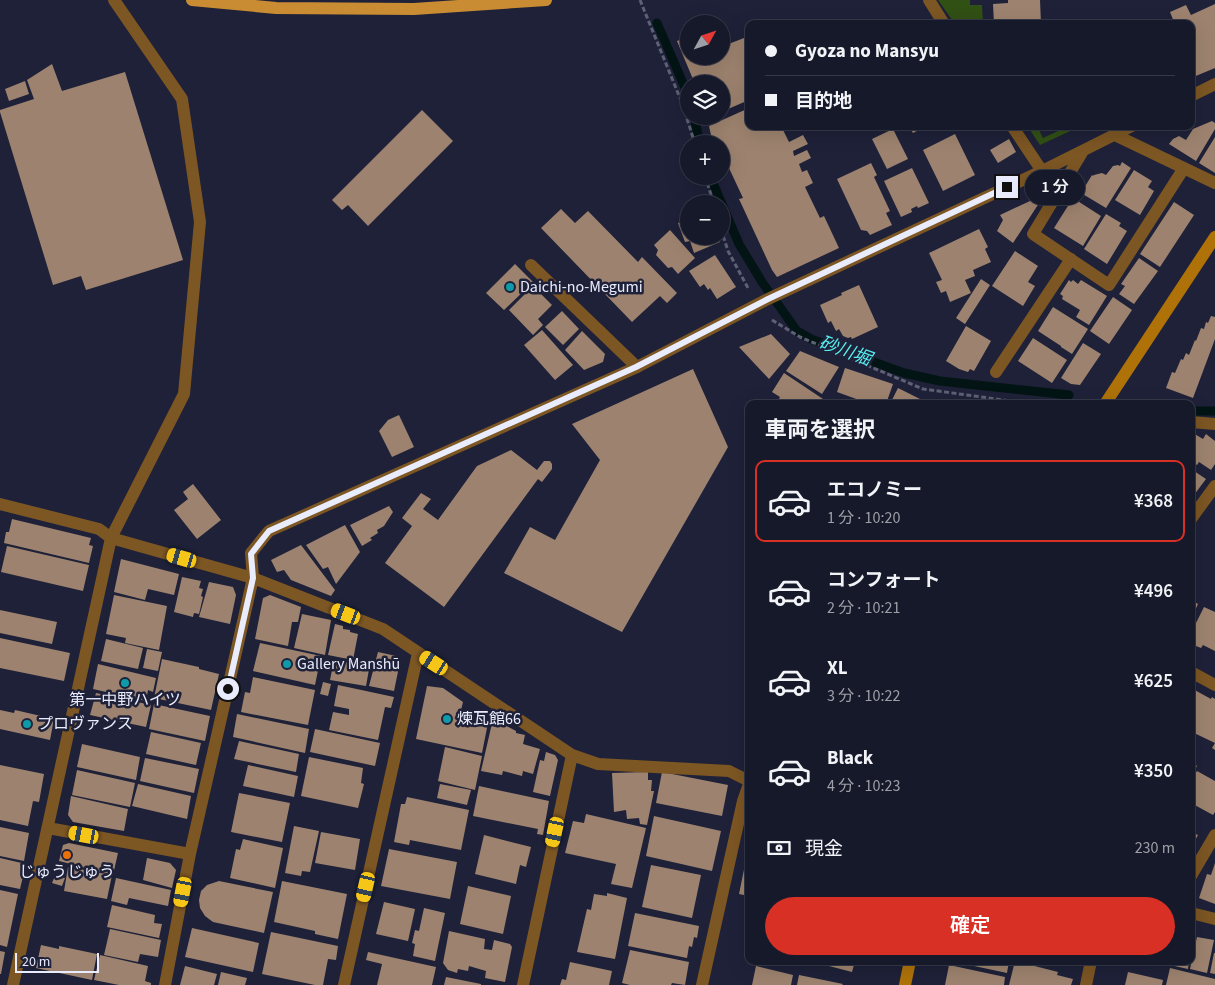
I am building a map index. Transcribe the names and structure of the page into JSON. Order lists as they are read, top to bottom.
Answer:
{
  "water": ["砂川堀"],
  "places": [
    "Daichi-no-Megumi",
    "Gallery Manshū",
    "第一中野ハイツ",
    "煉瓦館66",
    "プロヴァンス",
    "じゅうじゅう"
  ],
  "scale_bar": "20 m",
  "north": "top right",
  "page": {
    "map_buttons": ["+", "−"],
    "banner": ["Gyoza no Mansyu", "目的地"],
    "bubble": "1 分",
    "heading": "車両を選択",
    "list": [
      {
        "name": "エコノミー",
        "note": "1 分 · 10:20",
        "value": "¥368"
      },
      {
        "name": "コンフォート",
        "note": "2 分 · 10:21",
        "value": "¥496"
      },
      {
        "name": "XL",
        "note": "3 分 · 10:22",
        "value": "¥625"
      },
      {
        "name": "Black",
        "note": "4 分 · 10:23",
        "value": "¥350"
      }
    ],
    "pay": ["現金", "230 m"],
    "buttons": "確定",
    "scale": "20 m"
  }
}
